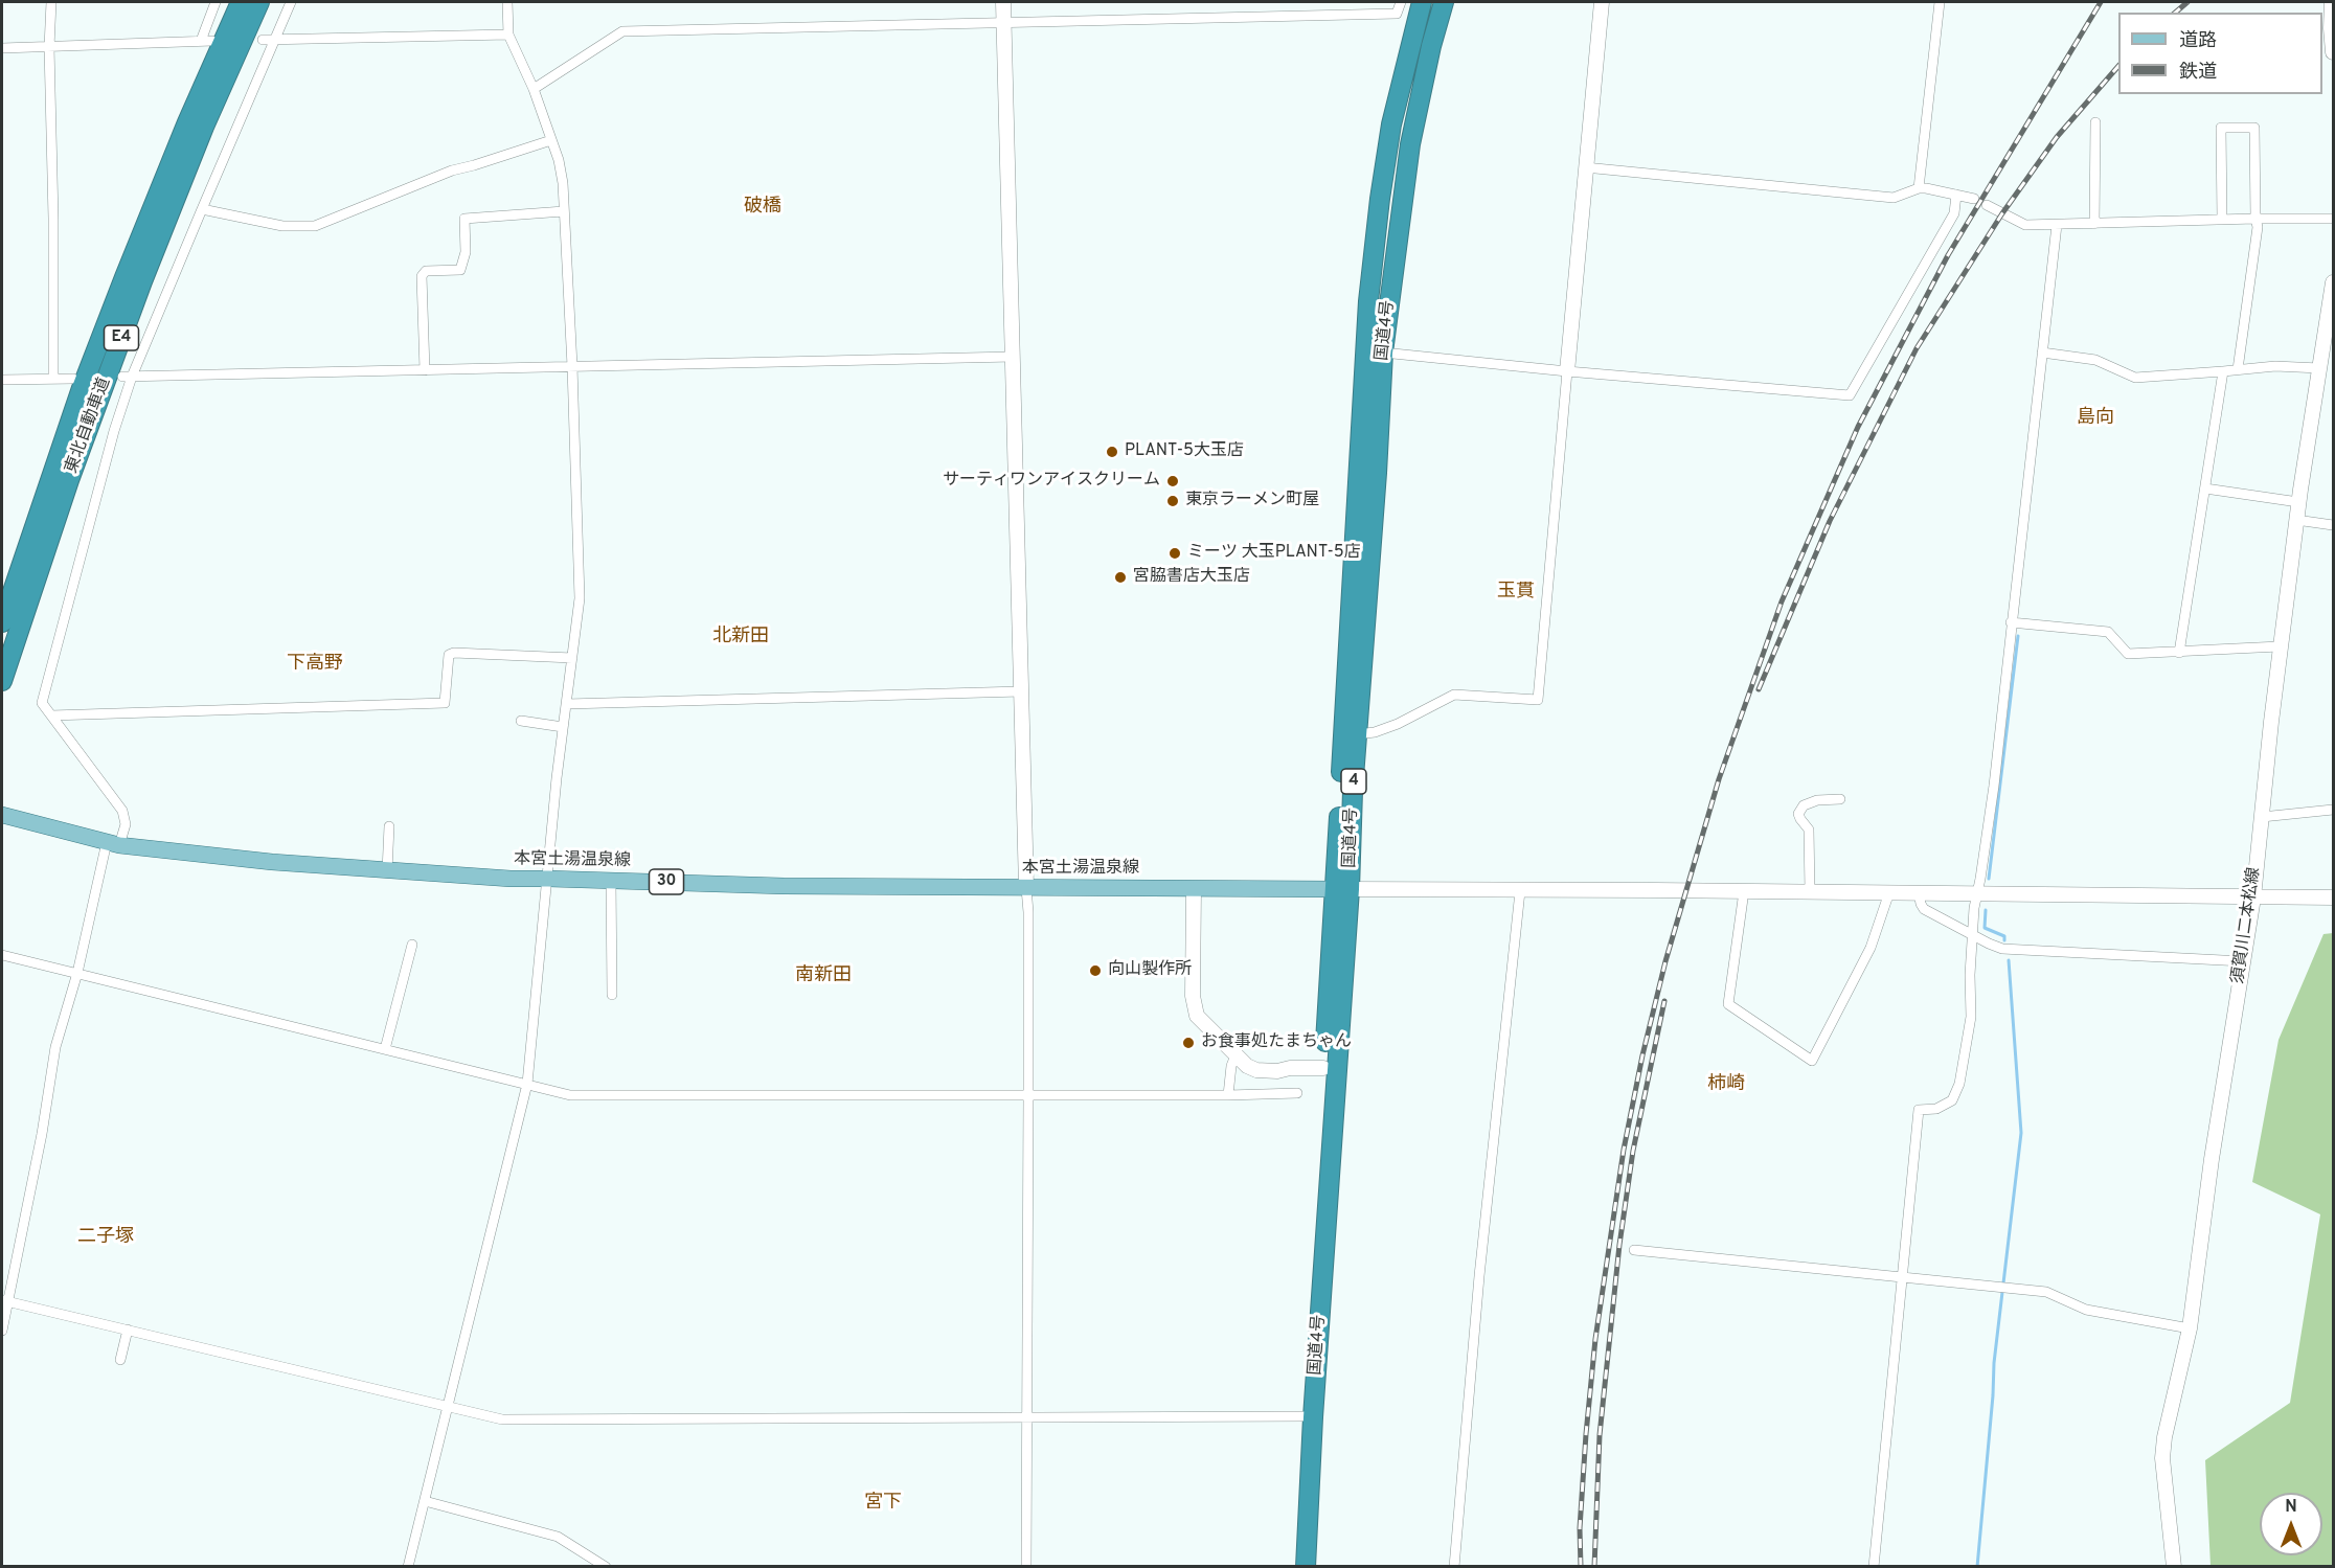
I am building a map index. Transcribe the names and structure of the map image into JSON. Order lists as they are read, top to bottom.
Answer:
{
  "streets": {
    "highway": [
      "国道4号",
      "E4",
      "東北自動車道",
      "4"
    ],
    "main road": ["本宮土湯温泉線", "30"],
    "street": ["須賀川二本松線"]
  },
  "crossings": [
    ["国道4号", "本宮土湯温泉線"]
  ],
  "districts": [
    "破橋",
    "島向",
    "玉貫",
    "北新田",
    "下高野",
    "南新田",
    "柿崎",
    "二子塚",
    "宮下"
  ],
  "places": [
    "PLANT-5大玉店",
    "サーティワンアイスクリーム",
    "東京ラーメン町屋",
    "ミーツ 大玉PLANT-5店",
    "宮脇書店大玉店",
    "向山製作所",
    "お食事処たまちゃん"
  ],
  "legend": ["道路", "鉄道"],
  "north": "top"
}
